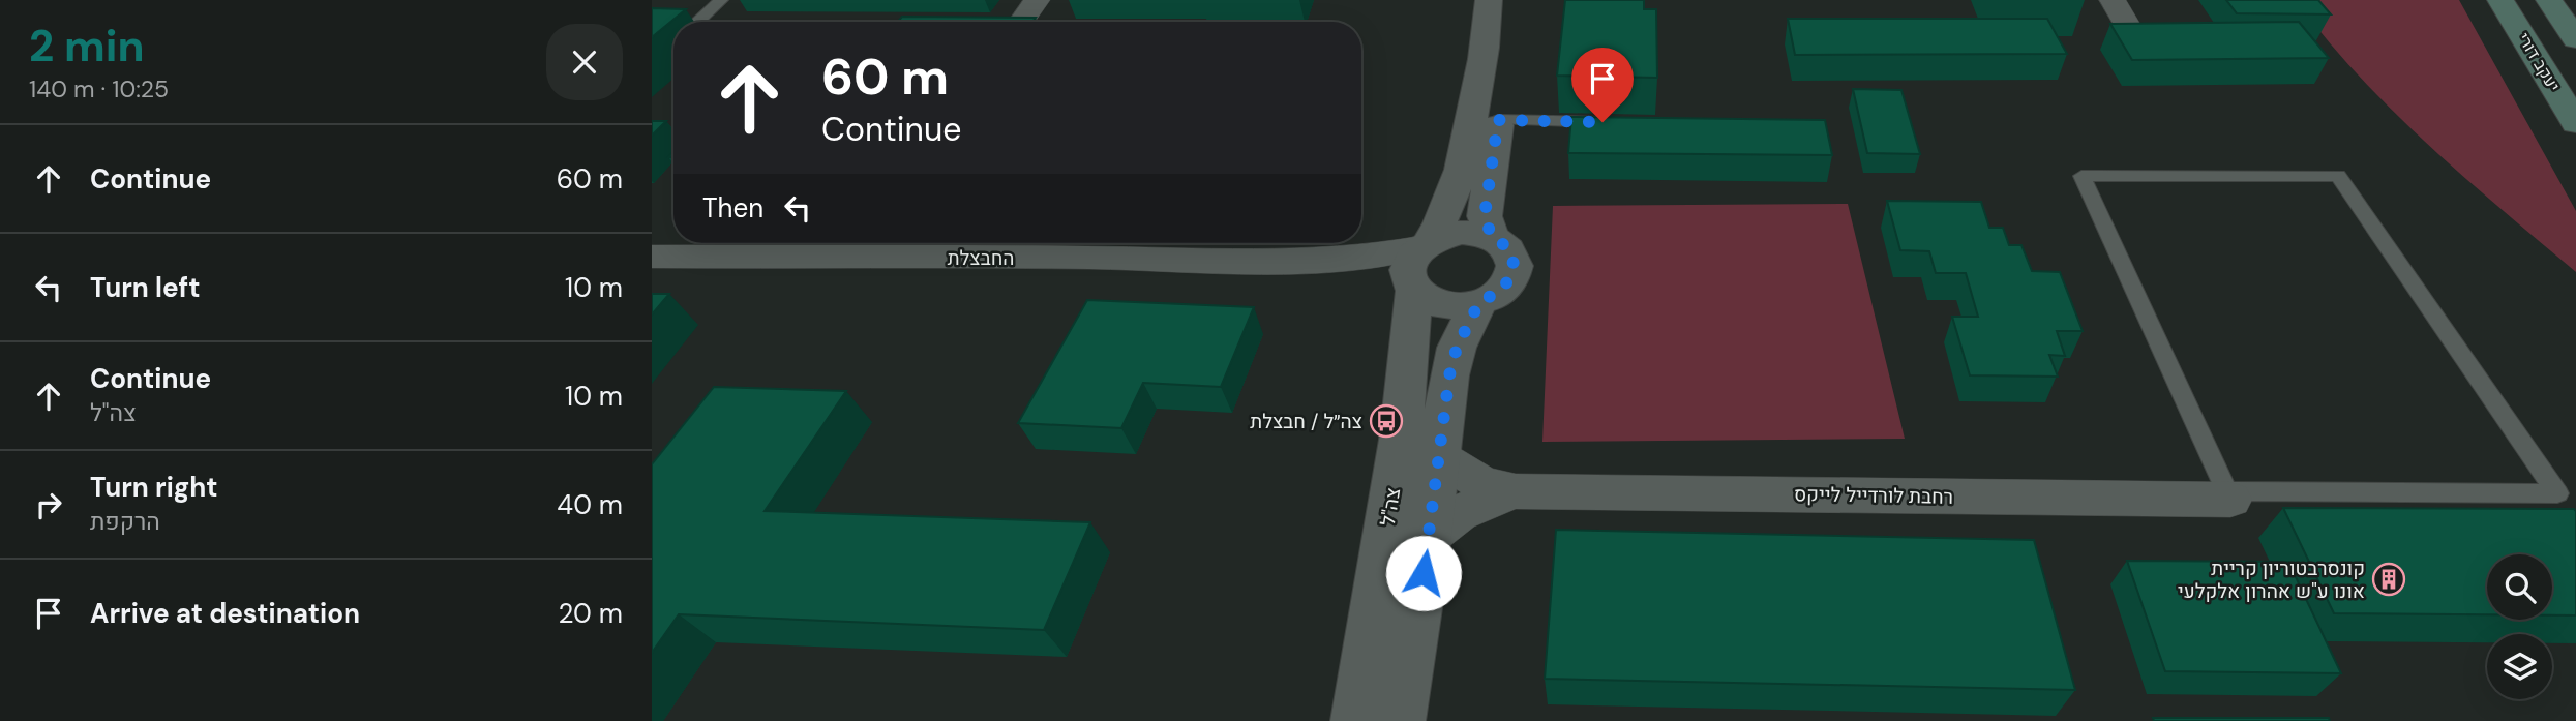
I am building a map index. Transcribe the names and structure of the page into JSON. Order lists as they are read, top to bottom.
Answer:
{
  "streets": {
    "main road": ["יעקב דורי"],
    "street": ["החבצלת", "רחבת לורדייל לייקס", "צה\"ל"]
  },
  "crossings": [
    ["רחבת לורדייל לייקס", "צה\"ל"]
  ],
  "places": {
    "bus stop": ["צה״ל / חבצלת"],
    "building": ["קונסרבטוריון קריית אונו ע\"ש אהרון אלקלעי"]
  },
  "page": {
    "heading": ["2 min", "140 m · 10:25"],
    "turn": ["60 m", "Continue"],
    "list": [
      {
        "name": "Continue",
        "value": "60 m"
      },
      {
        "name": "Turn left",
        "value": "10 m"
      },
      {
        "name": "Continue",
        "note": "צה\"ל",
        "value": "10 m"
      },
      {
        "name": "Turn right",
        "note": "הרקפת",
        "value": "40 m"
      },
      {
        "name": "Arrive at destination",
        "value": "20 m"
      }
    ],
    "then": "Then"
  }
}
